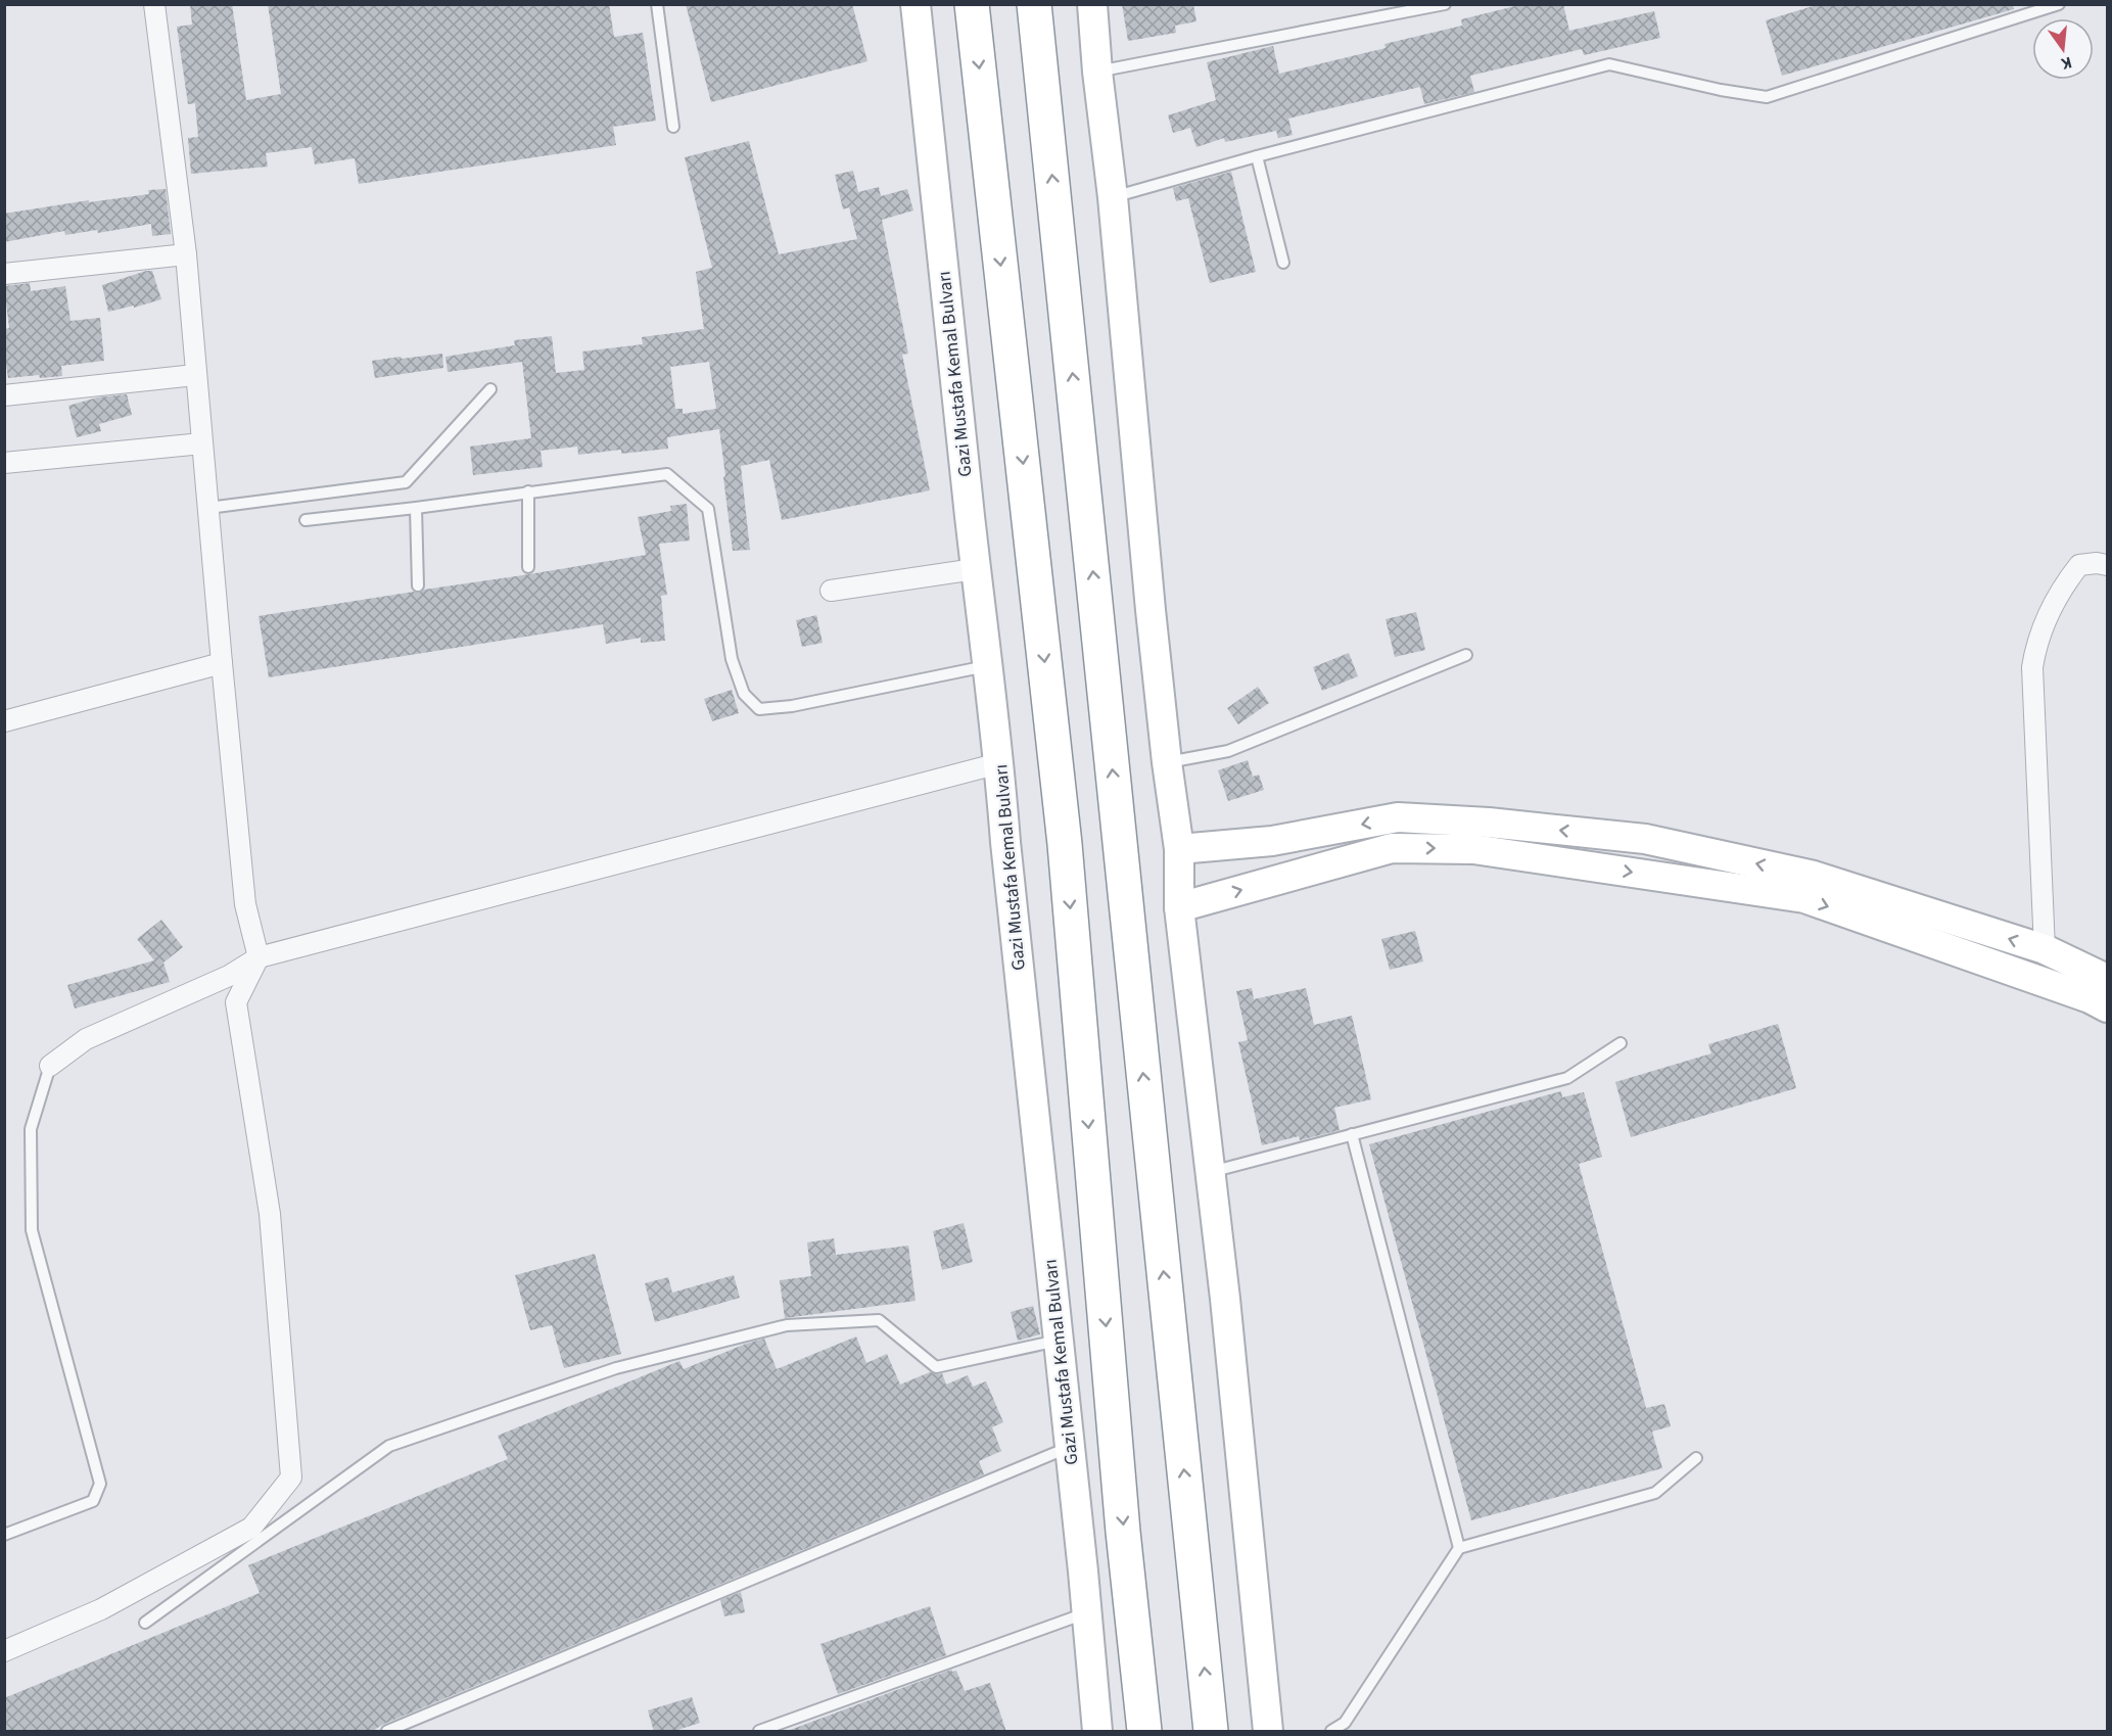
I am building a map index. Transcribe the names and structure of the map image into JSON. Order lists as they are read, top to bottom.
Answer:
{
  "streets": {
    "street": ["Gazi Mustafa Kemal Bulvarı"]
  },
  "north": "bottom"
}
